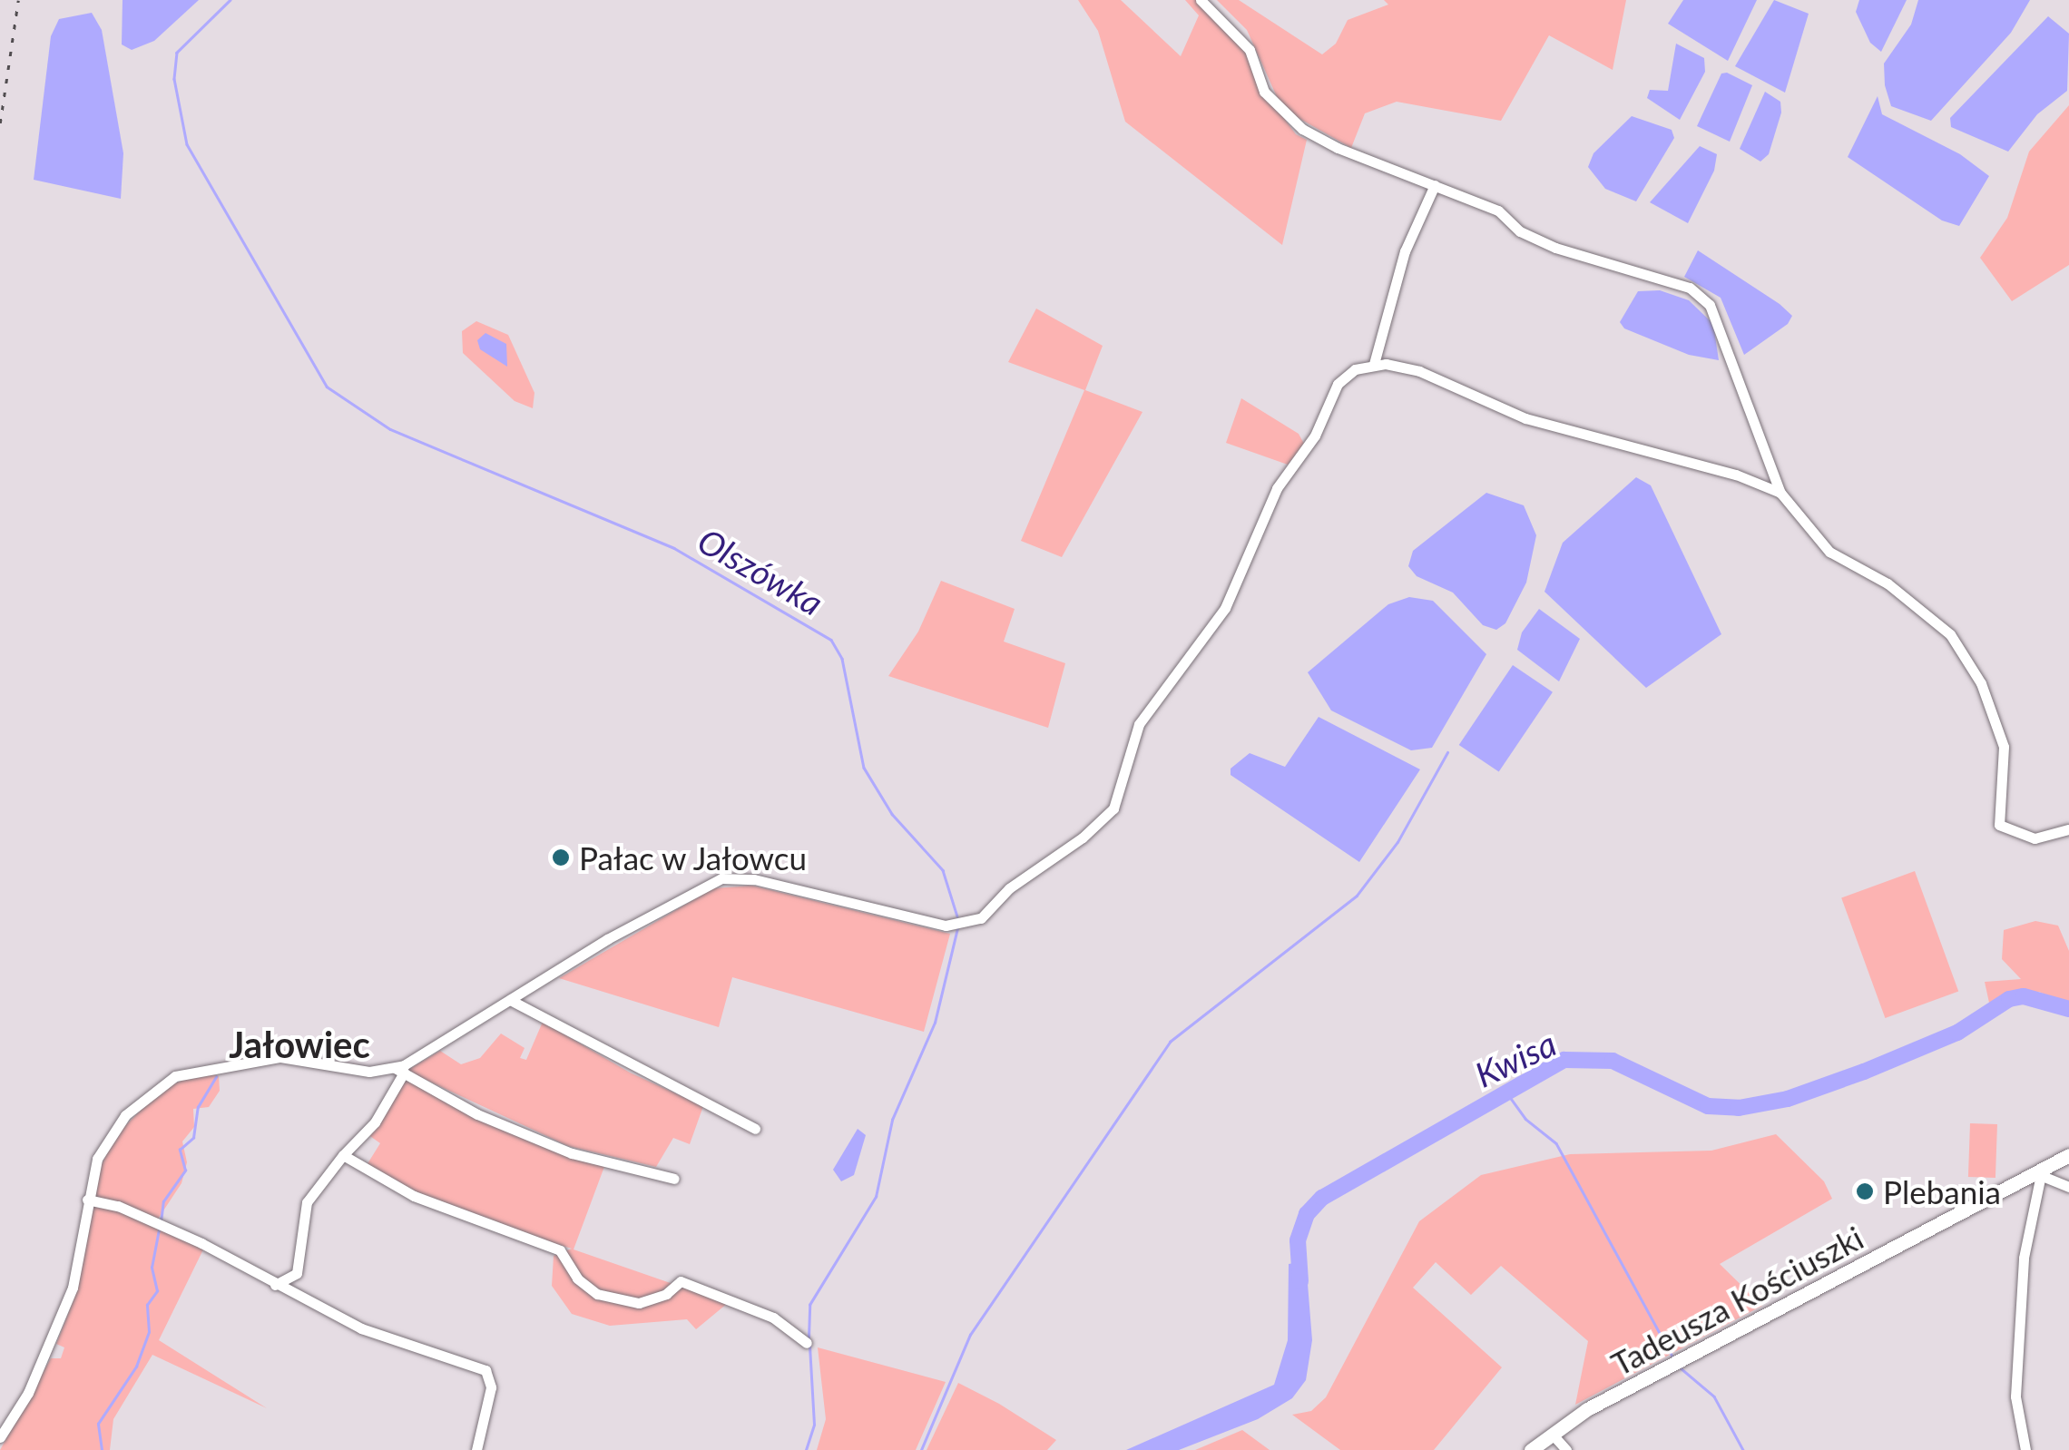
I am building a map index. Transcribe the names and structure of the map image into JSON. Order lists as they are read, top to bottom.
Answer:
{
  "streets": {
    "main road": ["Tadeusza Kościuszki"]
  },
  "districts": ["Jałowiec"],
  "water": ["Olszówka", "Kwisa"],
  "places": ["Pałac w Jałowcu", "Plebania"]
}
